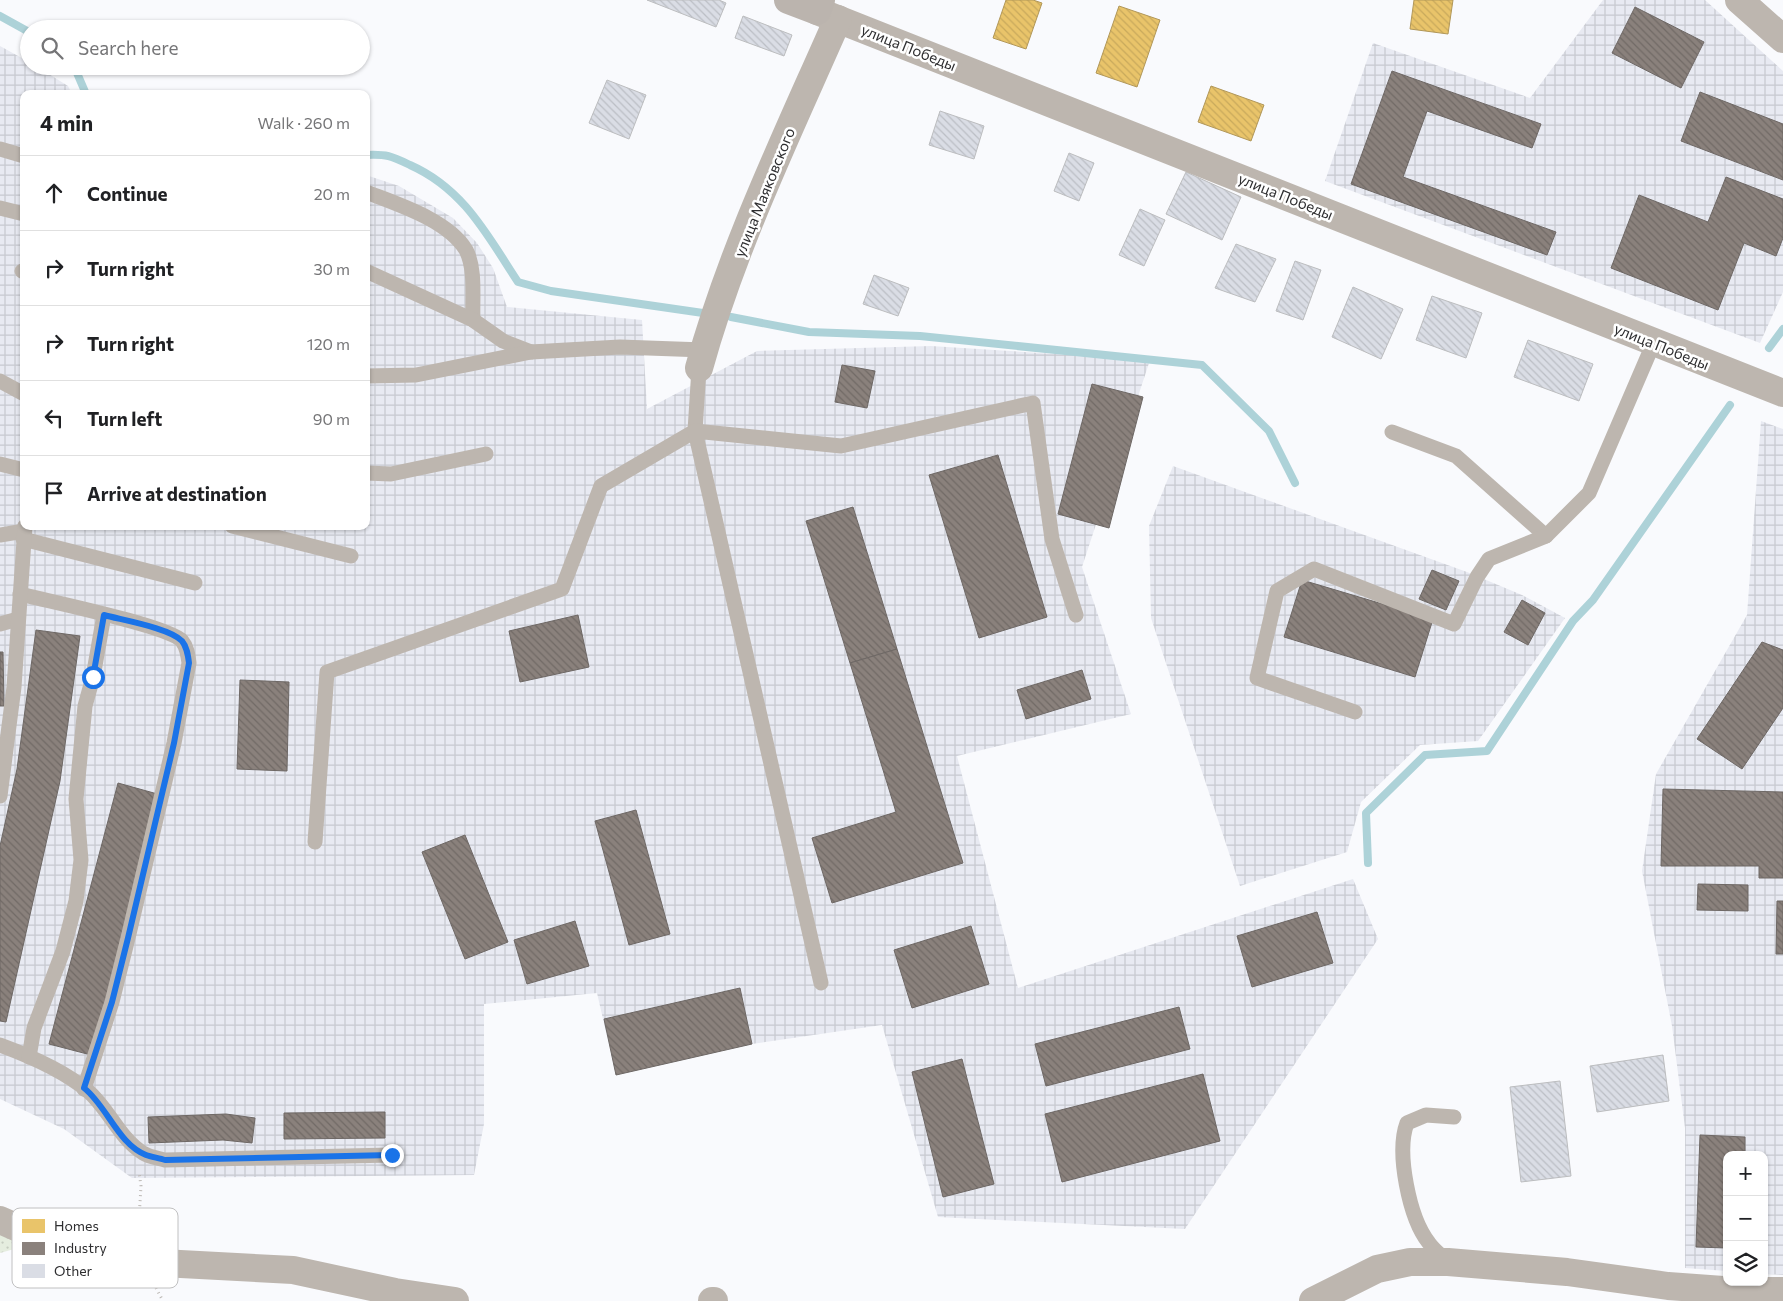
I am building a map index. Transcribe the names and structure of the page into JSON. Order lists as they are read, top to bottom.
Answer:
{
  "streets": {
    "street": ["улица Победы", "улица Маяковского"]
  },
  "crossings": [
    ["улица Победы", "улица Маяковского"]
  ],
  "legend": ["Homes", "Industry", "Other"],
  "page": {
    "search": "Search here",
    "heading": ["4 min", "Walk · 260 m"],
    "list": [
      ["Continue", "20 m"],
      ["Turn right", "30 m"],
      ["Turn right", "120 m"],
      ["Turn left", "90 m"],
      "Arrive at destination"
    ],
    "map_buttons": ["+", "−"]
  }
}
